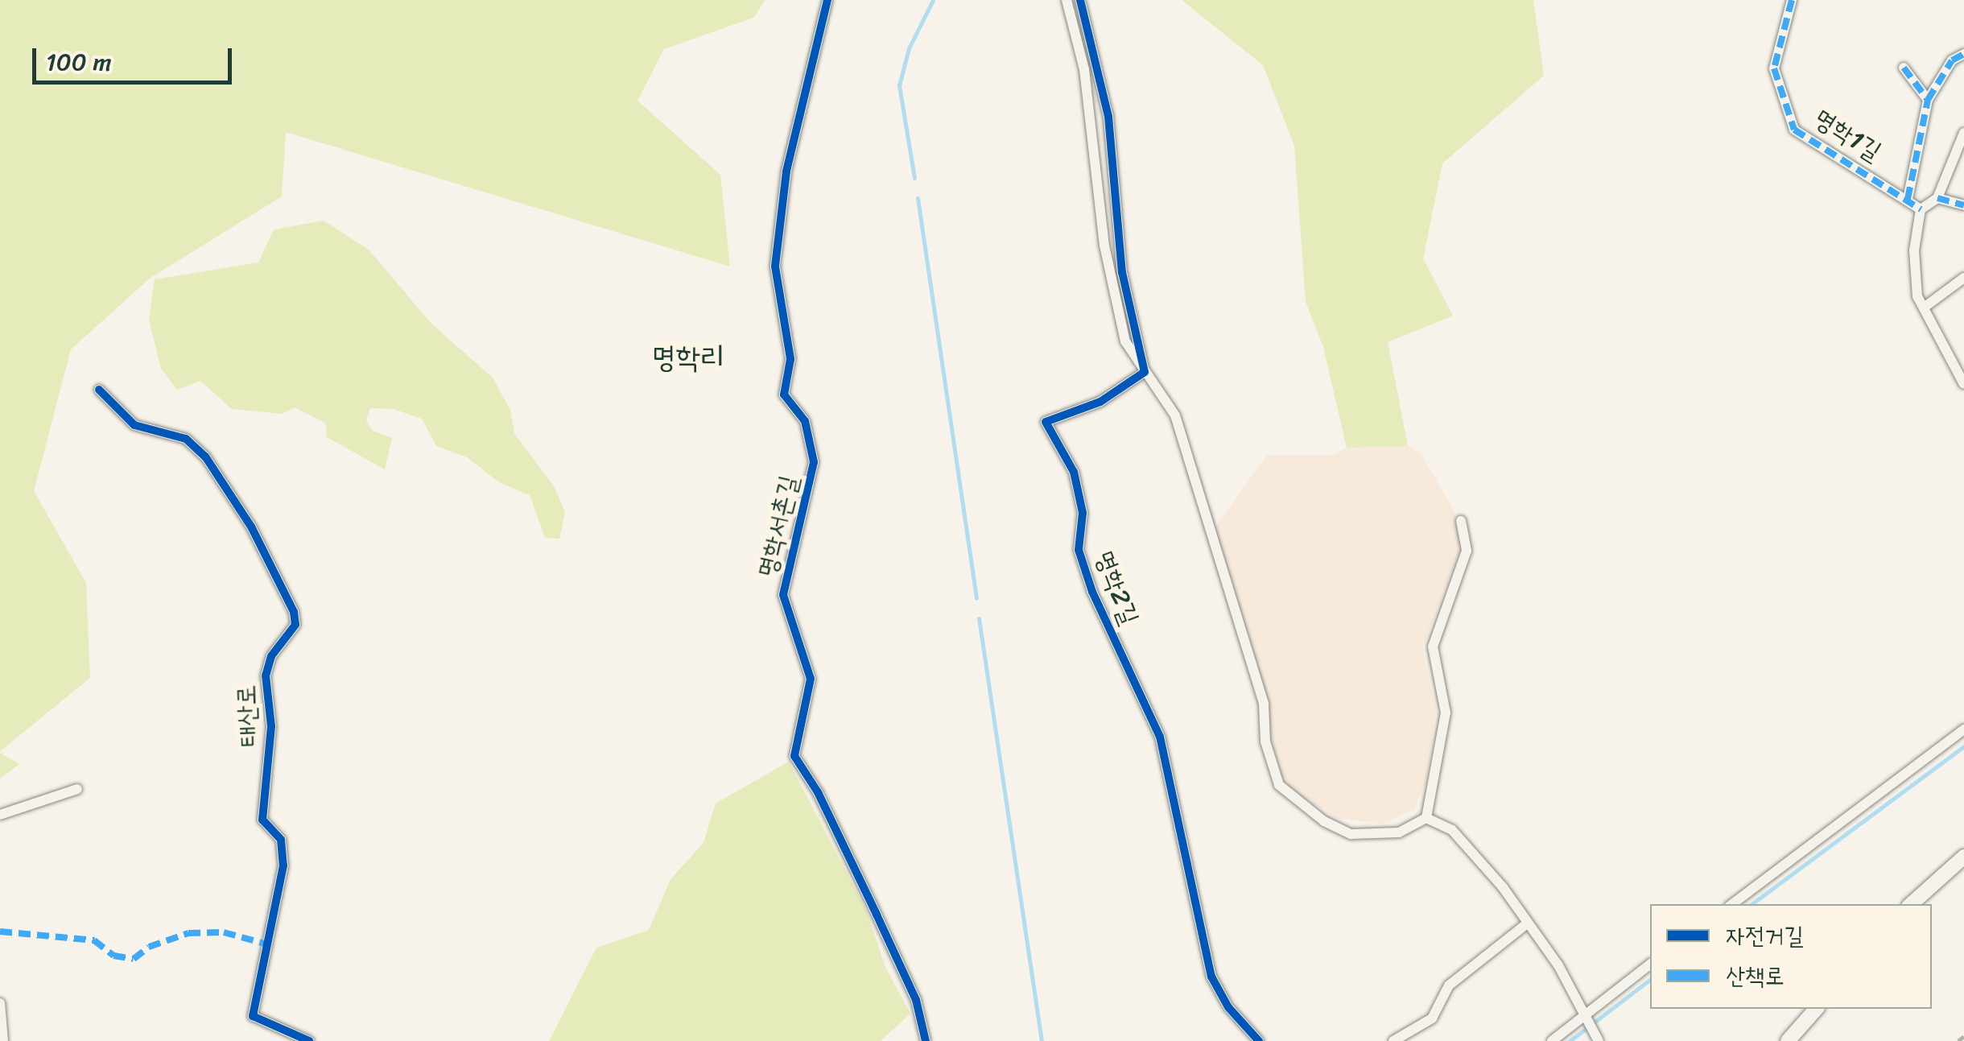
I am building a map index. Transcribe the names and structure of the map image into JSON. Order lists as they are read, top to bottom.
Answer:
{
  "streets": {
    "street": [
      "명학1길",
      "명학서촌길",
      "명학2길",
      "태산로"
    ]
  },
  "districts": ["명학리"],
  "legend": ["자전거길", "산책로"],
  "scale_bar": "100 m"
}
